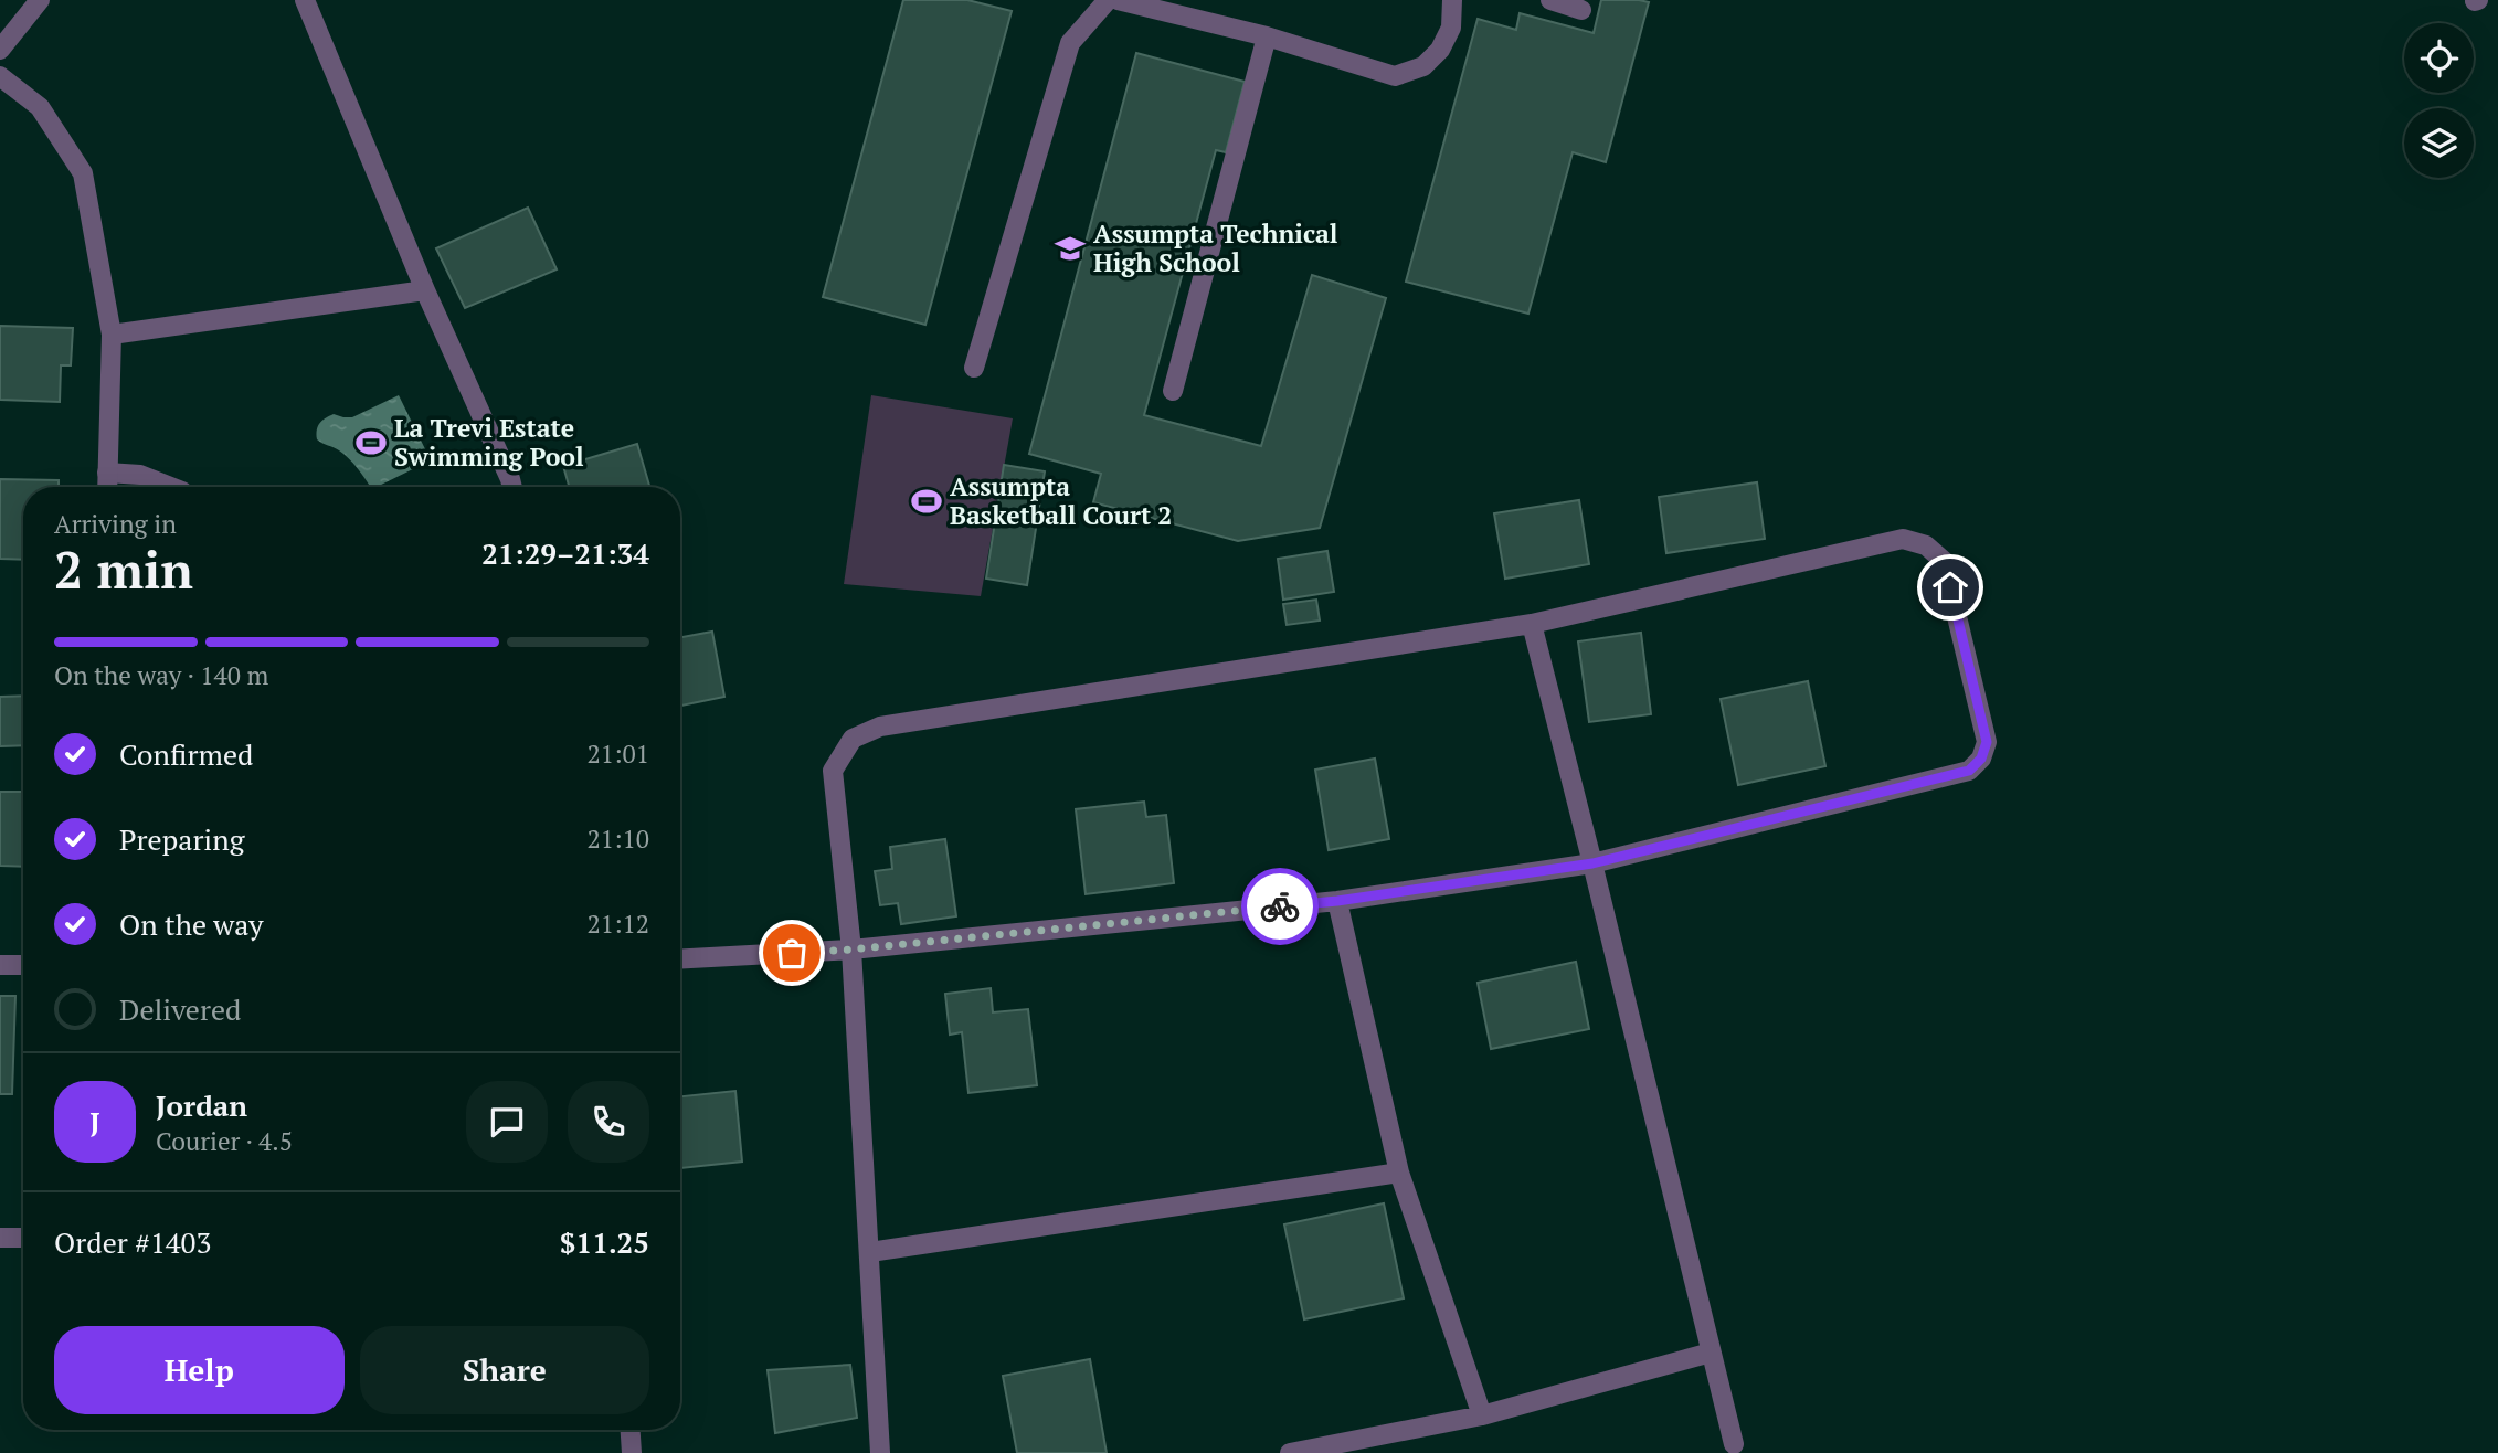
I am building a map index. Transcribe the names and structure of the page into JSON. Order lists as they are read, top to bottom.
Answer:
{
  "places": {
    "school or university": ["Assumpta Technical High School"],
    "sports": ["La Trevi Estate Swimming Pool", "Assumpta Basketball Court 2"]
  },
  "page": {
    "heading": ["2 min", "Arriving in", "21:29–21:34"],
    "panel": [
      "Jordan",
      "Courier · 4.5",
      "Order #1403",
      "$11.25"
    ],
    "bar": "On the way · 140 m",
    "list": [
      ["Confirmed", "21:01"],
      ["Preparing", "21:10"],
      ["On the way", "21:12"],
      "Delivered"
    ],
    "round": "J",
    "buttons": ["Help", "Share"]
  }
}
